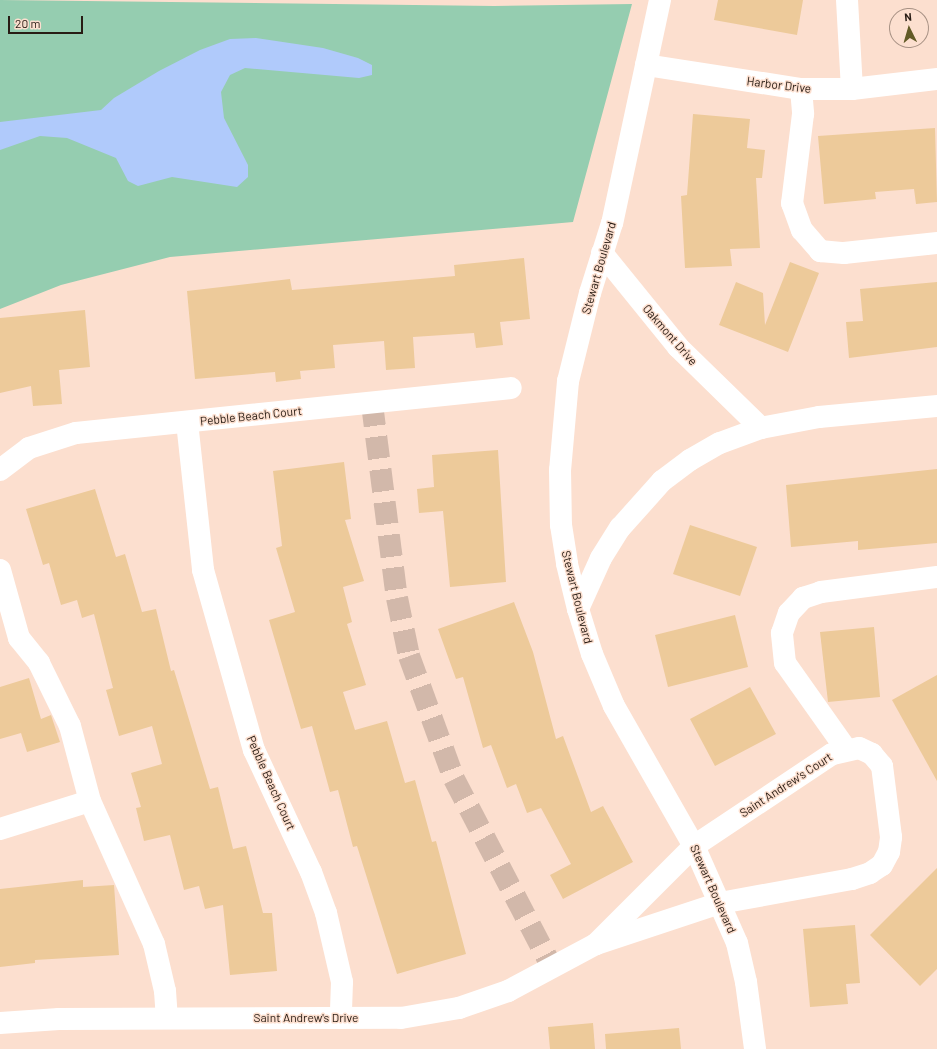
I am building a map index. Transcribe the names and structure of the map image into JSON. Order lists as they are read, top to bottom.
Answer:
{
  "streets": {
    "street": [
      "Harbor Drive",
      "Stewart Boulevard",
      "Oakmont Drive",
      "Pebble Beach Court",
      "Saint Andrew's Court",
      "Saint Andrew's Drive"
    ]
  },
  "crossings": [
    ["Harbor Drive", "Stewart Boulevard"],
    ["Stewart Boulevard", "Oakmont Drive"],
    ["Stewart Boulevard", "Saint Andrew's Court"],
    ["Pebble Beach Court", "Saint Andrew's Drive"],
    ["Saint Andrew's Court", "Saint Andrew's Drive"]
  ],
  "scale_bar": "20 m",
  "north": "top"
}
